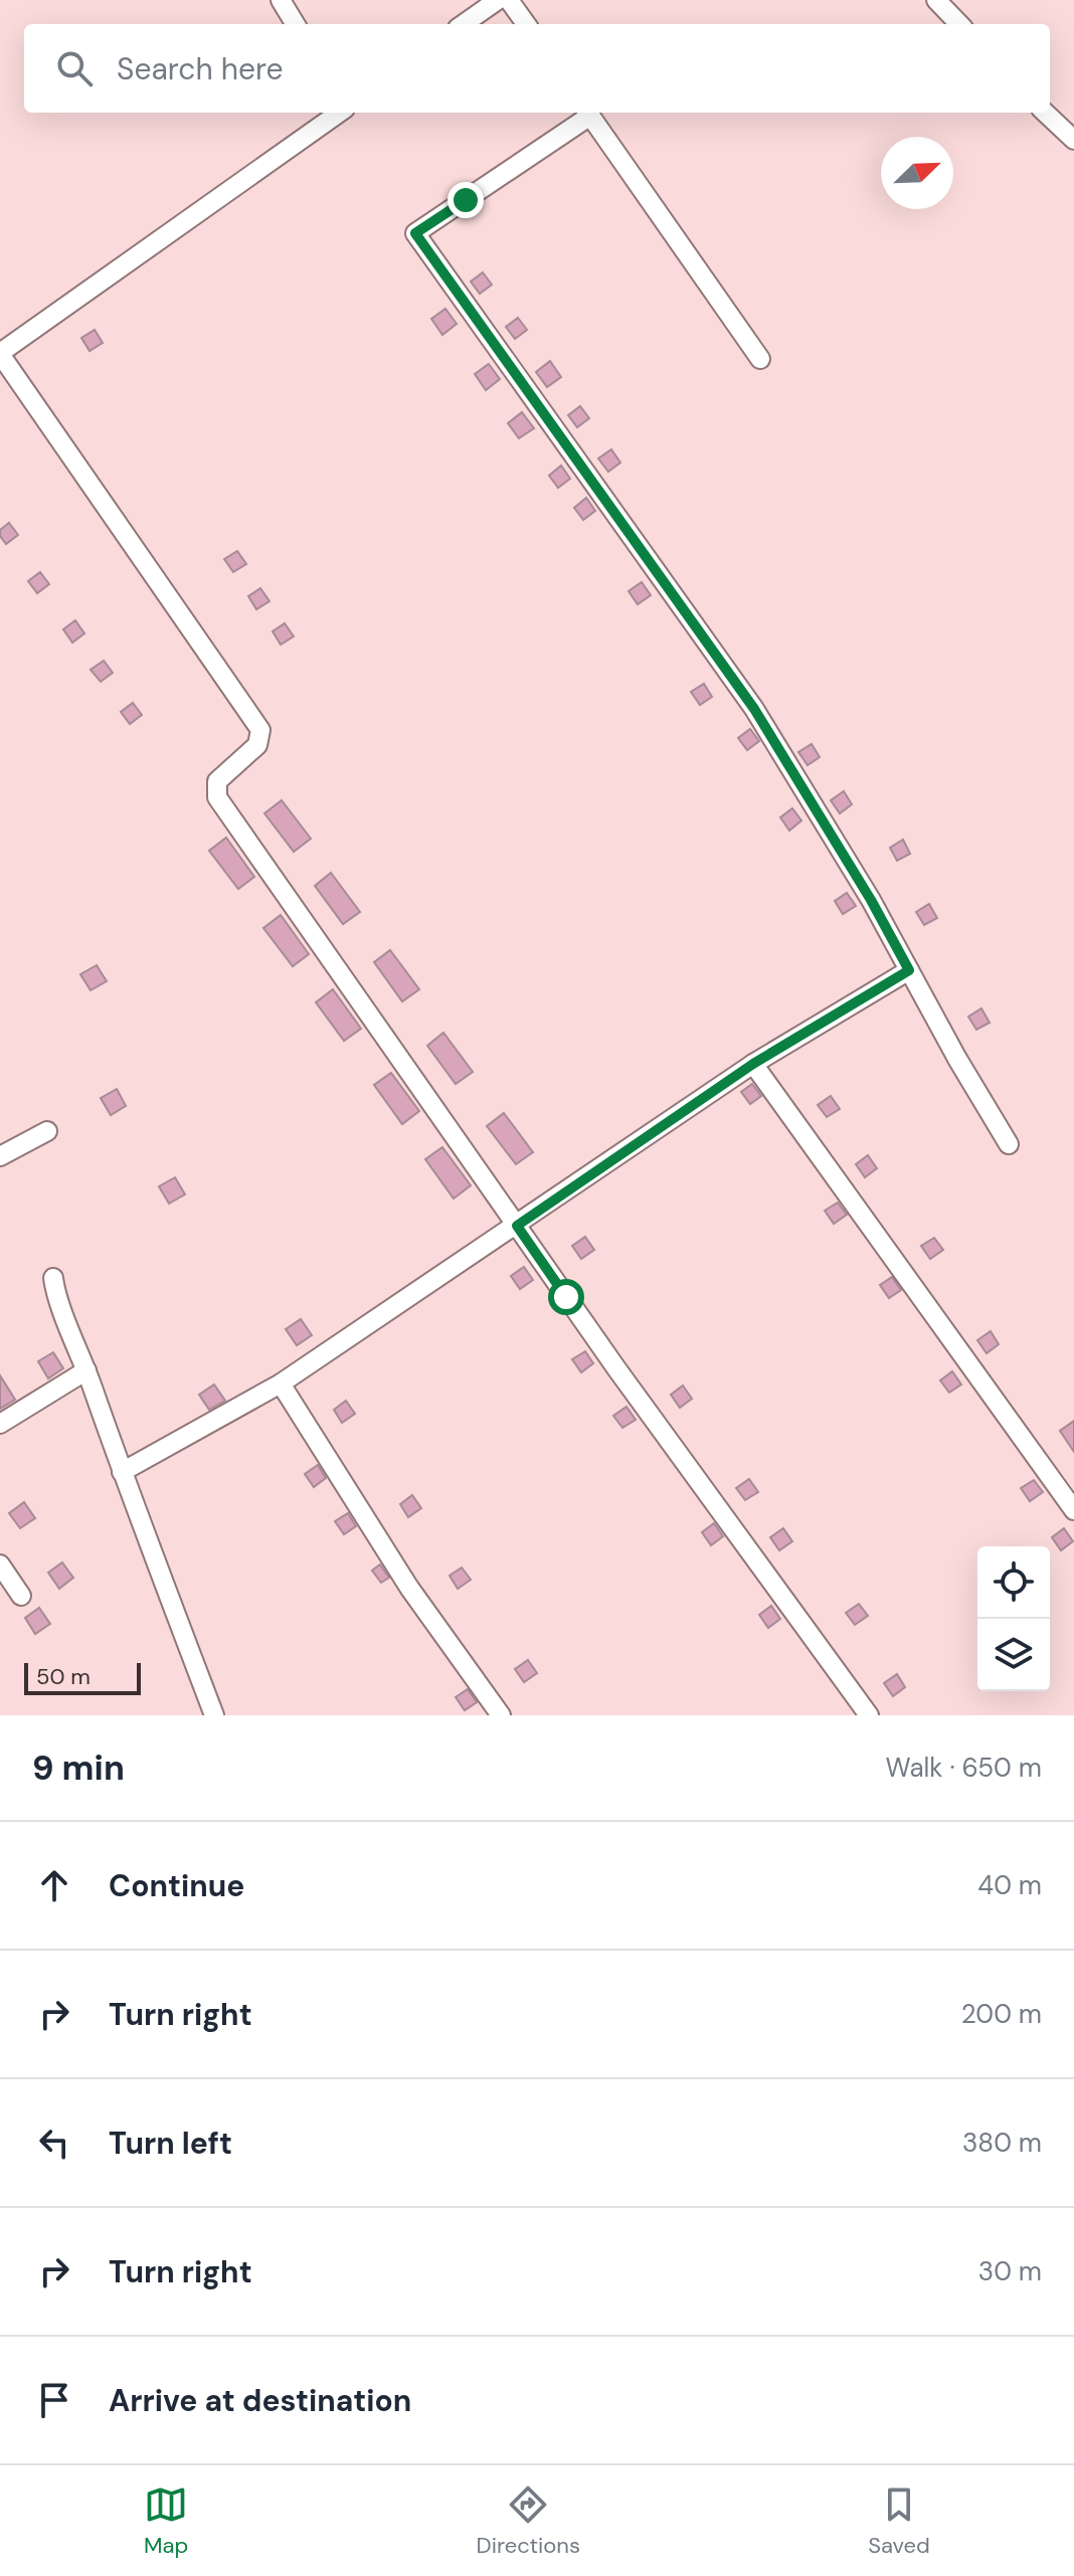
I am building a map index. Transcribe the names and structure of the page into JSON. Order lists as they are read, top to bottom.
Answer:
{
  "scale_bar": "50 m",
  "north": "top right",
  "page": {
    "search": "Search here",
    "scale": "50 m",
    "heading": ["9 min", "Walk · 650 m"],
    "list": [
      ["Continue", "40 m"],
      ["Turn right", "200 m"],
      ["Turn left", "380 m"],
      ["Turn right", "30 m"],
      "Arrive at destination"
    ],
    "nav": ["Map", "Directions", "Saved"]
  }
}
